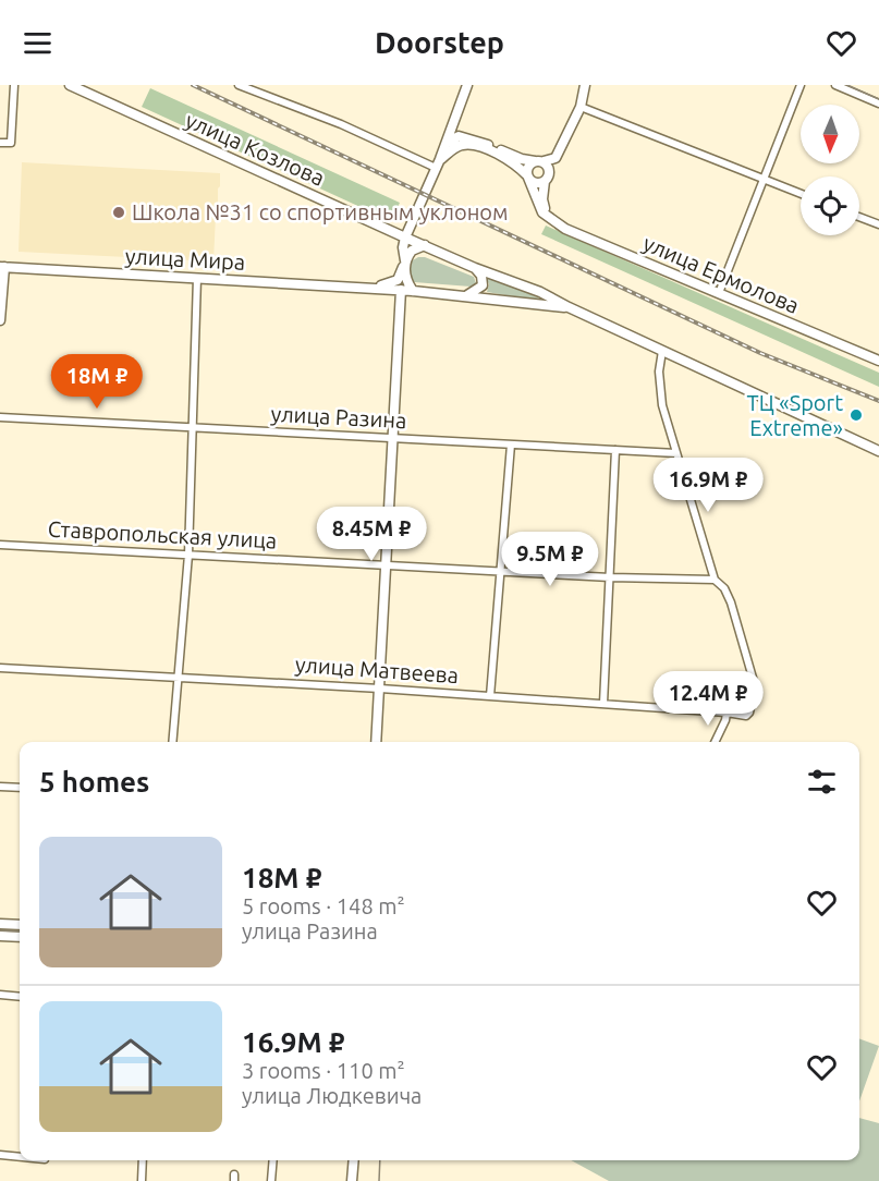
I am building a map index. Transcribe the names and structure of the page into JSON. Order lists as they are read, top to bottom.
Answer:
{
  "streets": {
    "street": [
      "улица Козлова",
      "улица Мира",
      "улица Ермолова",
      "улица Разина",
      "Ставропольская улица",
      "улица Матвеева"
    ]
  },
  "crossings": [
    ["улица Козлова", "улица Мира"],
    ["Ставропольская улица", "улица Матвеева"]
  ],
  "places": ["Школа №31 со спортивным уклоном", "ТЦ «Sport Extreme»"],
  "north": "bottom",
  "page": {
    "header": "Doorstep",
    "price": [
      "18M ₽",
      "16.9M ₽",
      "8.45M ₽",
      "9.5M ₽",
      "12.4M ₽"
    ],
    "heading": "5 homes",
    "list": [
      {
        "name": "18M ₽",
        "note": "5 rooms · 148 m² · улица Разина"
      },
      {
        "name": "16.9M ₽",
        "note": "3 rooms · 110 m² · улица Людкевича"
      }
    ]
  }
}
